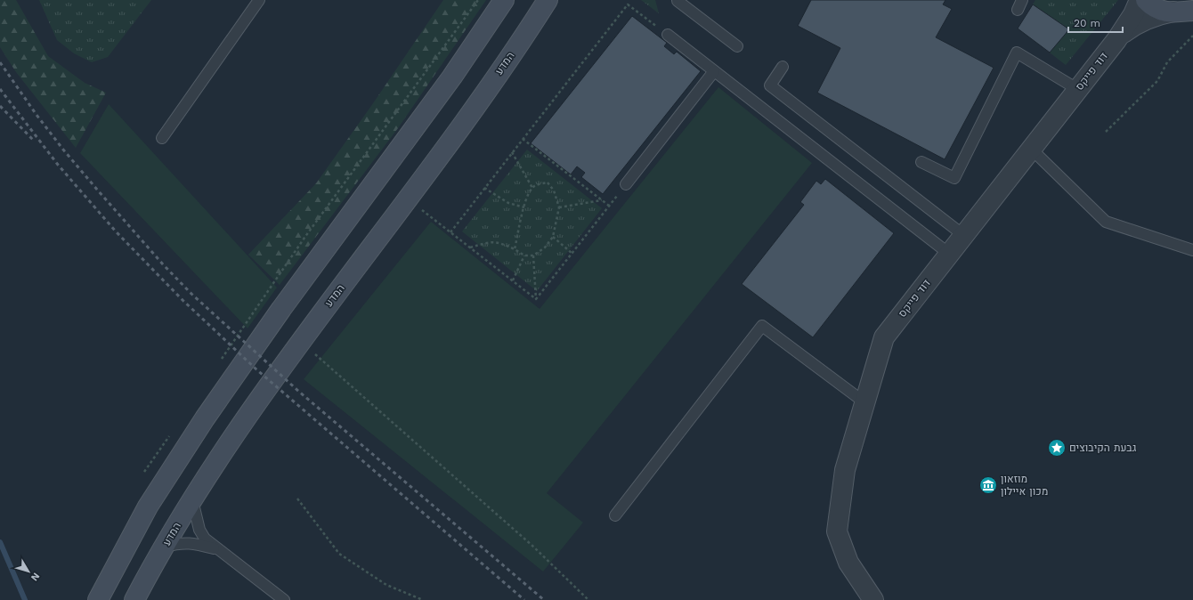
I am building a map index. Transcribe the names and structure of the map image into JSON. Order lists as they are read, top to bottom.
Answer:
{
  "streets": {
    "main road": ["המדע"],
    "street": ["דוד פייקס"]
  },
  "places": {
    "place": ["גבעת הקיבוצים"],
    "museum": ["מוזאון מכון איילון"]
  },
  "scale_bar": "20 m",
  "north": "bottom right"
}
